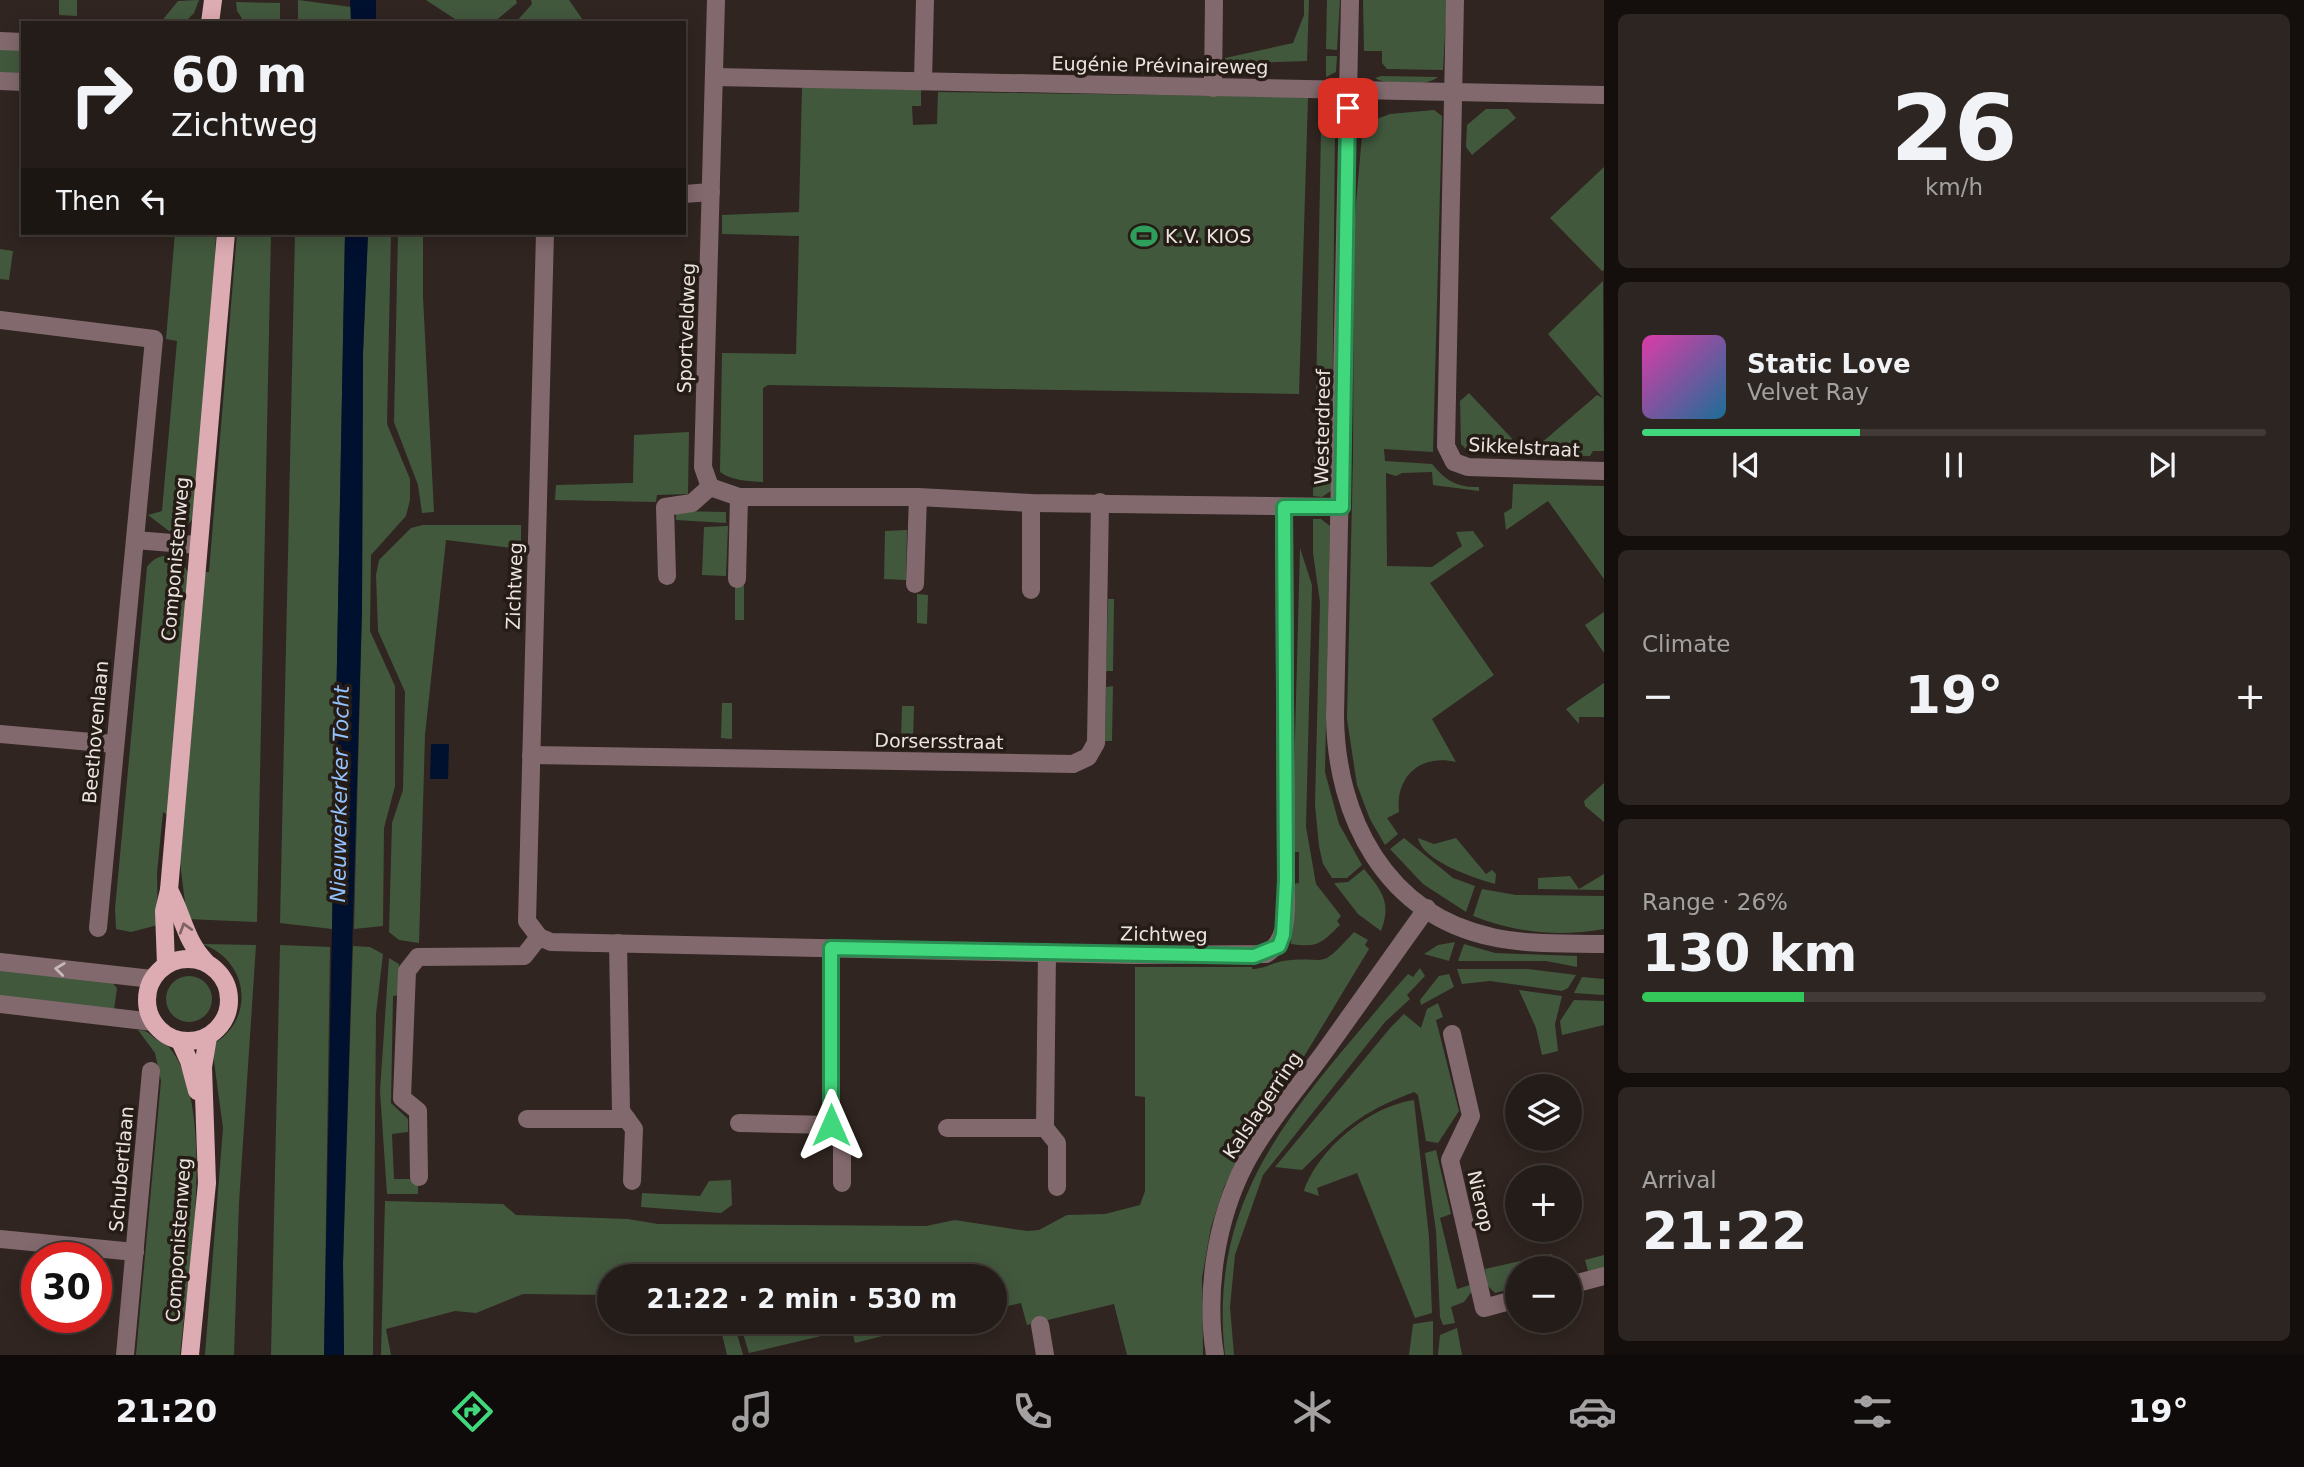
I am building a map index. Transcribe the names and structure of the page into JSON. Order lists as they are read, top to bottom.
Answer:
{
  "streets": {
    "main road": ["Componistenweg"],
    "street": [
      "Eugénie Prévinaireweg",
      "Sportveldweg",
      "Westerdreef",
      "Sikkelstraat",
      "Zichtweg",
      "Beethovenlaan",
      "Dorsersstraat",
      "Kalslagerring",
      "Schubertlaan",
      "Nierop"
    ]
  },
  "crossings": [
    ["Eugénie Prévinaireweg", "Sportveldweg"],
    ["Eugénie Prévinaireweg", "Westerdreef"],
    ["Eugénie Prévinaireweg", "Sikkelstraat"],
    ["Westerdreef", "Kalslagerring"],
    ["Zichtweg", "Dorsersstraat"]
  ],
  "water": ["Nieuwerkerker Tocht"],
  "places": {
    "sports": ["K.V. KIOS"]
  },
  "page": {
    "tile": [
      ["26", "km/h"],
      "Climate",
      ["Range · 26%", "130 km"],
      ["Arrival", "21:22"]
    ],
    "turn": ["60 m", "Zichtweg"],
    "then": "Then",
    "song": ["Static Love", "Velvet Ray"],
    "heat": ["−", "19°", "+"],
    "map_buttons": ["+", "−"],
    "limit": "30",
    "trip": "21:22 · 2 min · 530 m",
    "tabs": ["21:20", "19°"]
  }
}
